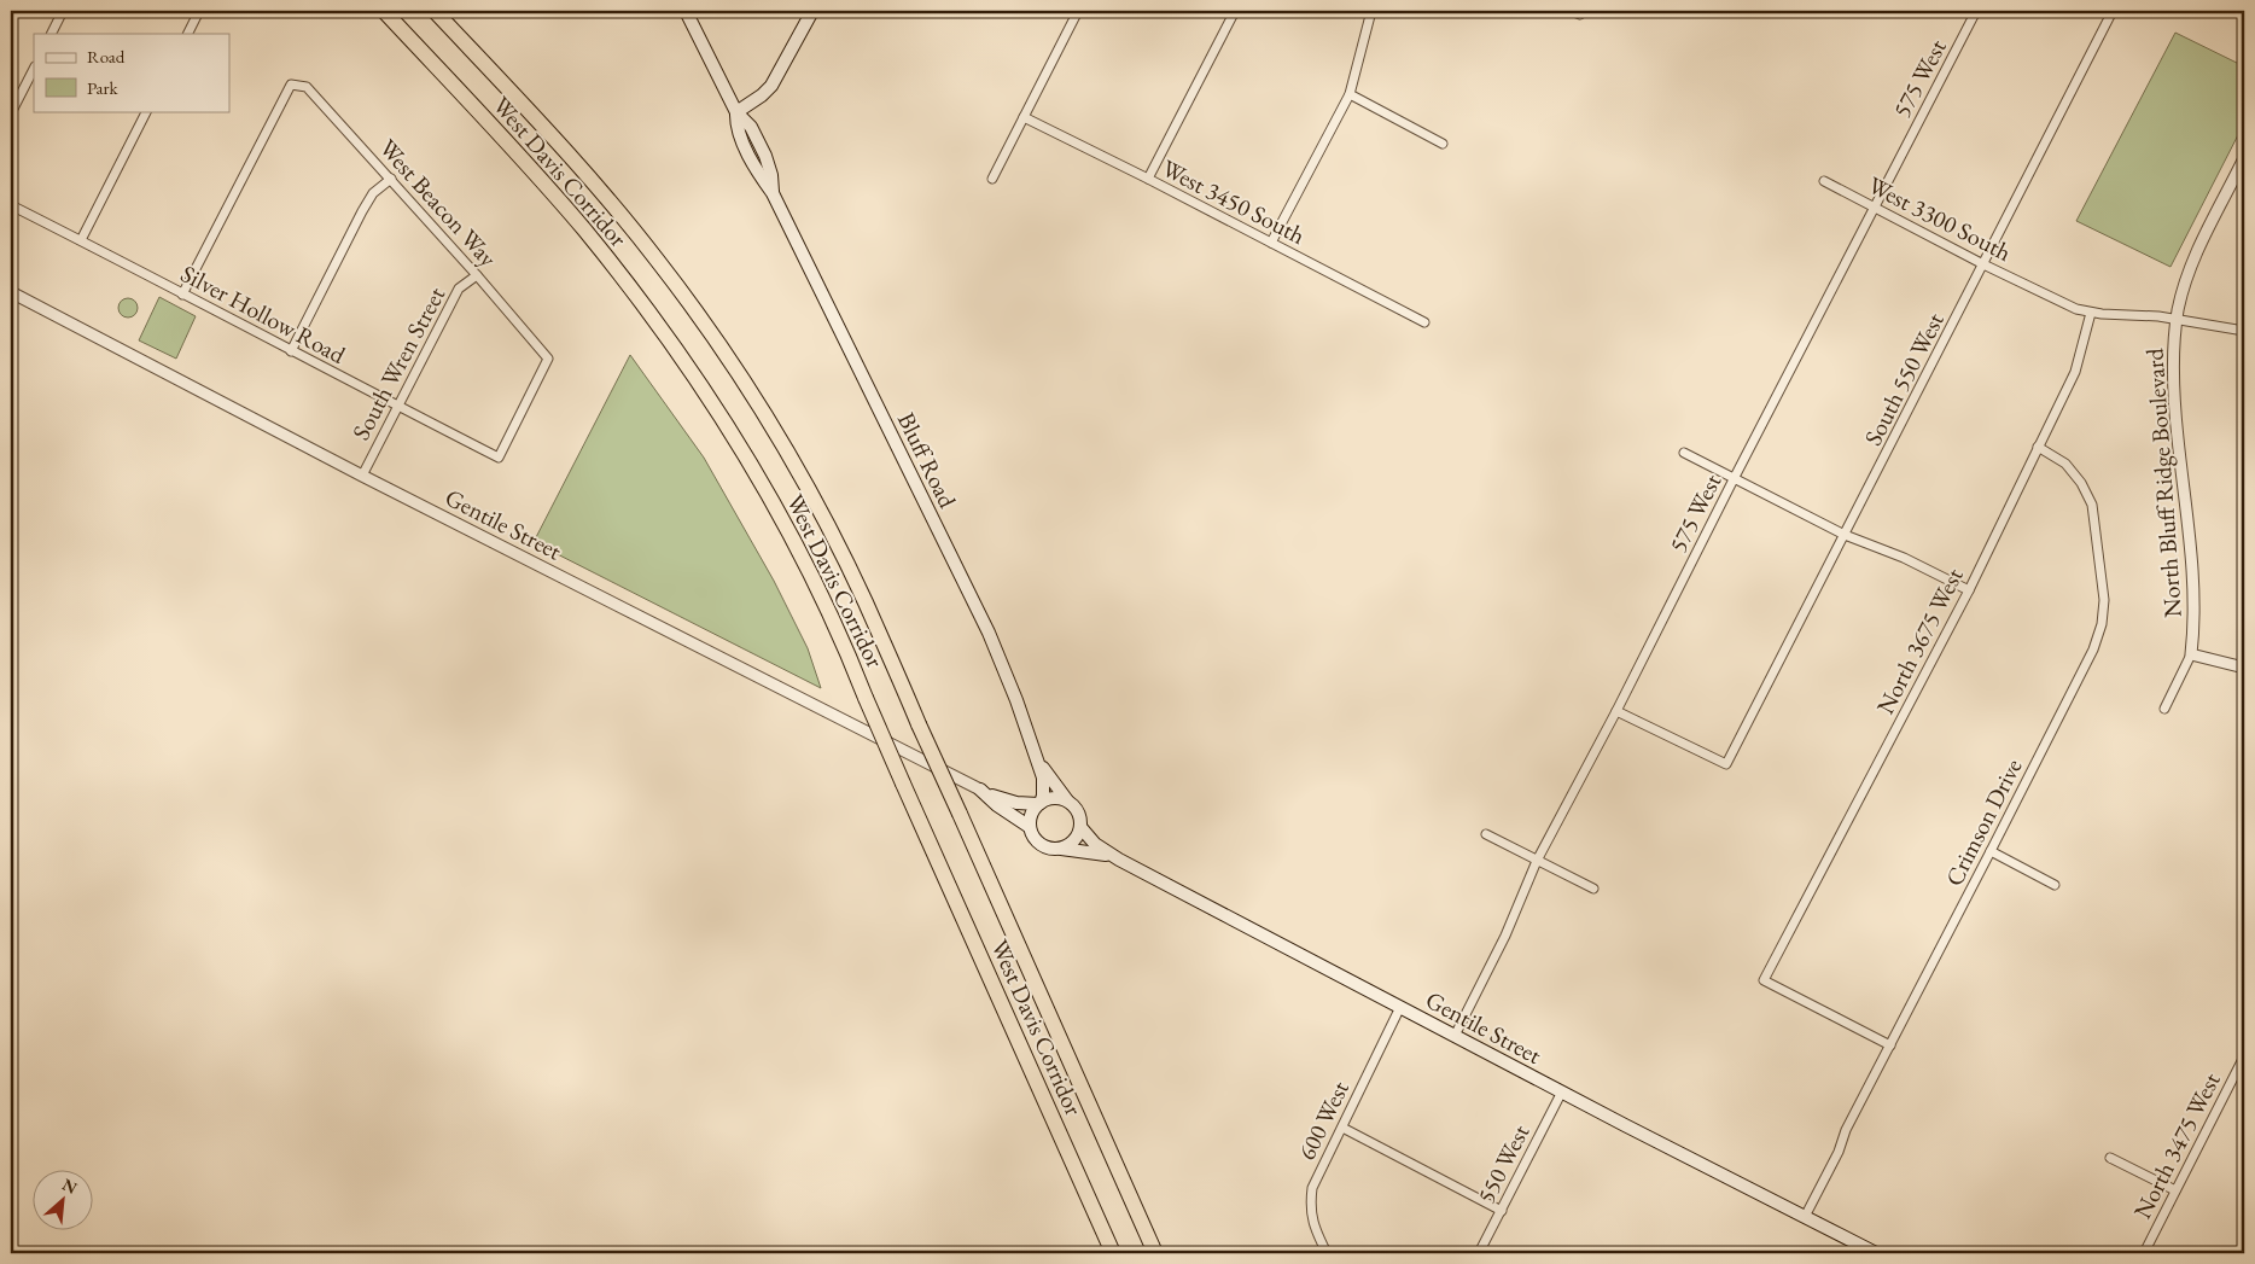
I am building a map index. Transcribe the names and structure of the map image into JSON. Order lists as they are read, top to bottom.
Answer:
{
  "streets": {
    "highway": ["West Davis Corridor"],
    "main road": ["Bluff Road", "Gentile Street"],
    "street": [
      "575 West",
      "West 3450 South",
      "West Beacon Way",
      "West 3300 South",
      "Silver Hollow Road",
      "South Wren Street",
      "South 550 West",
      "North Bluff Ridge Boulevard",
      "North 3675 West",
      "Crimson Drive",
      "600 West",
      "North 3475 West",
      "550 West"
    ]
  },
  "crossings": [
    ["575 West", "West 3300 South"],
    ["575 West", "South 550 West"],
    ["575 West", "Gentile Street"],
    ["West Beacon Way", "Silver Hollow Road"],
    ["West Beacon Way", "South Wren Street"],
    ["West 3300 South", "South 550 West"],
    ["West 3300 South", "North Bluff Ridge Boulevard"],
    ["West 3300 South", "North 3675 West"],
    ["Silver Hollow Road", "South Wren Street"],
    ["South Wren Street", "Gentile Street"],
    ["Bluff Road", "Gentile Street"],
    ["Gentile Street", "Crimson Drive"],
    ["Gentile Street", "600 West"],
    ["Gentile Street", "550 West"],
    ["North 3675 West", "Crimson Drive"]
  ],
  "legend": ["Road", "Park"],
  "north": "top right"
}
